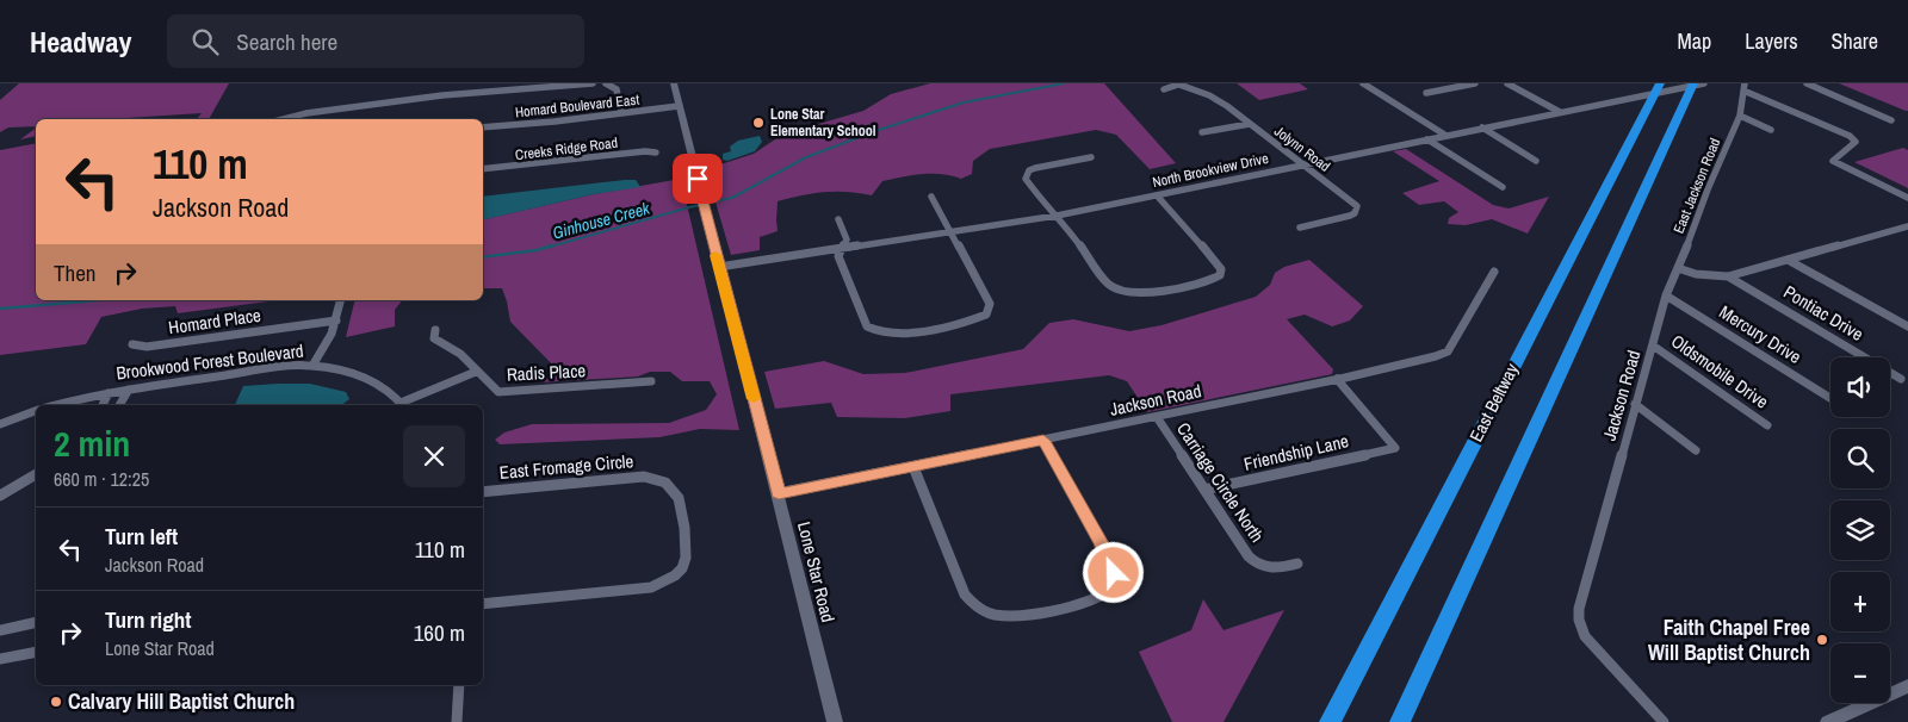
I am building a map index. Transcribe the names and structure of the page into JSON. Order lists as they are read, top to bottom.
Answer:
{
  "streets": {
    "highway": ["East Beltway"],
    "street": [
      "Homard Boulevard East",
      "Creeks Ridge Road",
      "Jolynn Road",
      "North Brookview Drive",
      "East Jackson Road",
      "Pontiac Drive",
      "Homard Place",
      "Mercury Drive",
      "Brookwood Forest Boulevard",
      "Oldsmobile Drive",
      "Radis Place",
      "Jackson Road",
      "Friendship Lane",
      "East Fromage Circle",
      "Carriage Circle North",
      "Lone Star Road"
    ]
  },
  "crossings": [
    ["Homard Boulevard East", "Lone Star Road"],
    ["Jolynn Road", "North Brookview Drive"],
    ["North Brookview Drive", "Lone Star Road"],
    ["East Jackson Road", "Mercury Drive"],
    ["East Jackson Road", "Jackson Road"],
    ["Mercury Drive", "Jackson Road"],
    ["Oldsmobile Drive", "Jackson Road"],
    ["Jackson Road", "Friendship Lane"],
    ["Jackson Road", "Carriage Circle North"],
    ["Jackson Road", "Lone Star Road"],
    ["Friendship Lane", "Carriage Circle North"]
  ],
  "water": ["Ginhouse Creek"],
  "places": ["Lone Star Elementary School", "Faith Chapel Free Will Baptist Church", "Calvary Hill Baptist Church"],
  "page": {
    "header": "Headway",
    "search": "Search here",
    "nav": ["Map", "Layers", "Share"],
    "turn": ["110 m", "Jackson Road"],
    "then": "Then",
    "map_buttons": ["+", "−"],
    "heading": ["2 min", "660 m · 12:25"],
    "list": [
      {
        "name": "Turn left",
        "note": "Jackson Road",
        "value": "110 m"
      },
      {
        "name": "Turn right",
        "note": "Lone Star Road",
        "value": "160 m"
      }
    ]
  }
}
